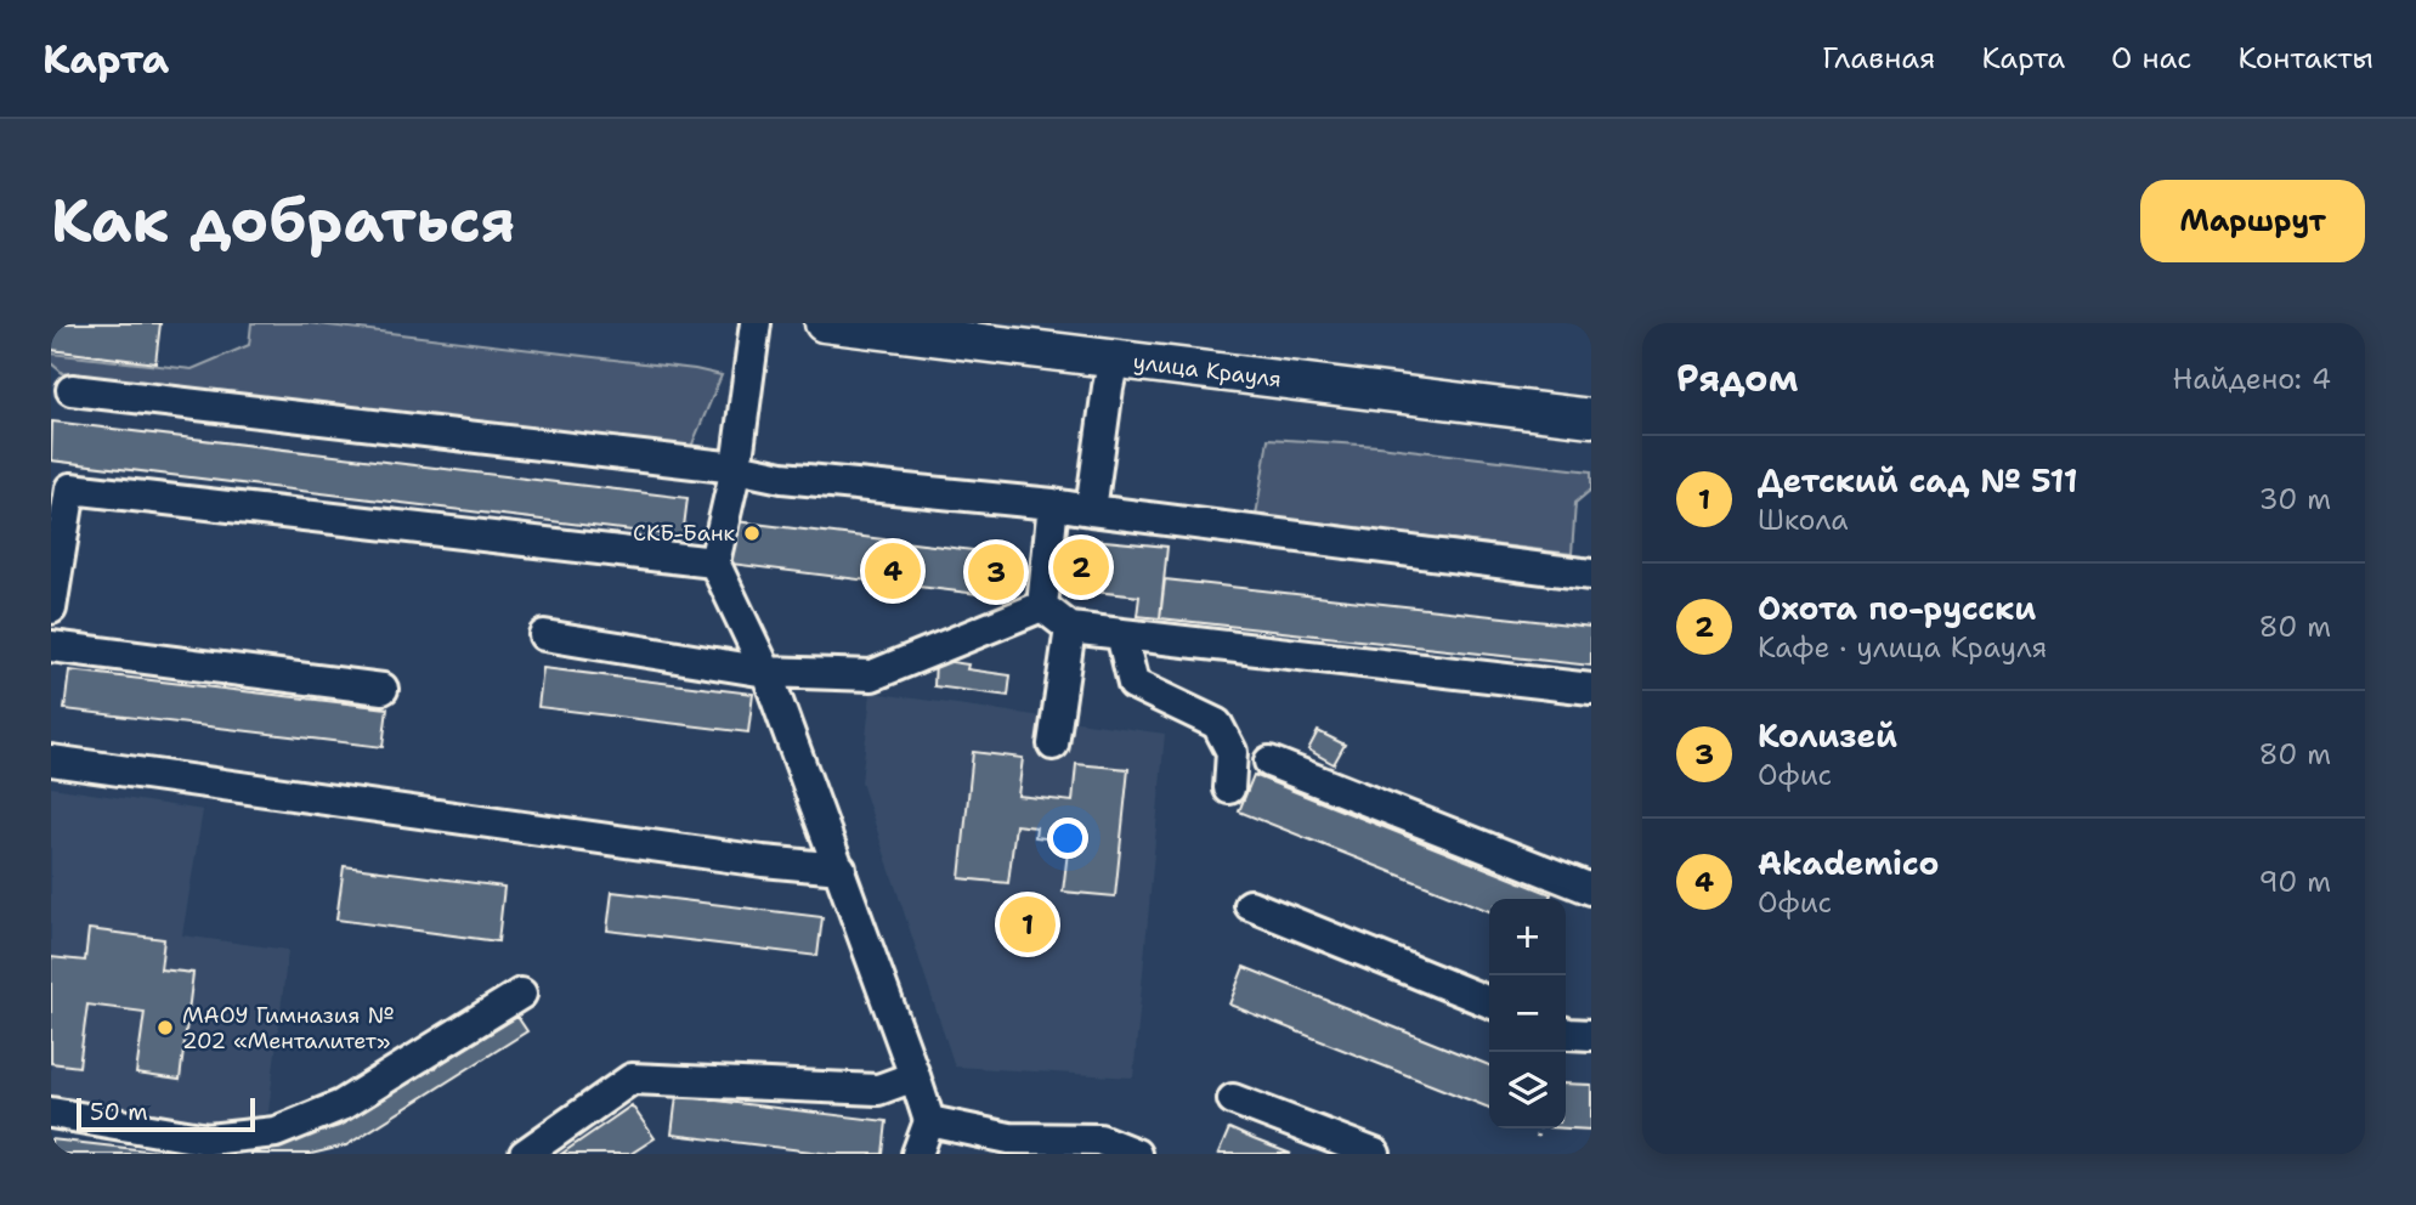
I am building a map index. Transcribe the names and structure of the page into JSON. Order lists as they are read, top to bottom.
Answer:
{
  "streets": {
    "main road": ["улица Крауля"]
  },
  "places": ["СКБ-Банк", "МАОУ Гимназия № 202 «Менталитет»"],
  "scale_bar": "50 m",
  "page": {
    "header": "Карта",
    "nav": [
      "Главная",
      "Карта",
      "О нас",
      "Контакты"
    ],
    "buttons": "Маршрут",
    "title": "Как добраться",
    "heading": ["Рядом", "Найдено: 4"],
    "list": [
      {
        "mark": "1",
        "name": "Детский сад № 511",
        "note": "Школа",
        "value": "30 m"
      },
      {
        "mark": "2",
        "name": "Охота по-русски",
        "note": "Кафе · улица Крауля",
        "value": "80 m"
      },
      {
        "mark": "3",
        "name": "Колизей",
        "note": "Офис",
        "value": "80 m"
      },
      {
        "mark": "4",
        "name": "Akademico",
        "note": "Офис",
        "value": "90 m"
      }
    ],
    "pins": [
      "2",
      "4",
      "3",
      "1"
    ],
    "map_buttons": ["+", "−"],
    "scale": "50 m"
  }
}
